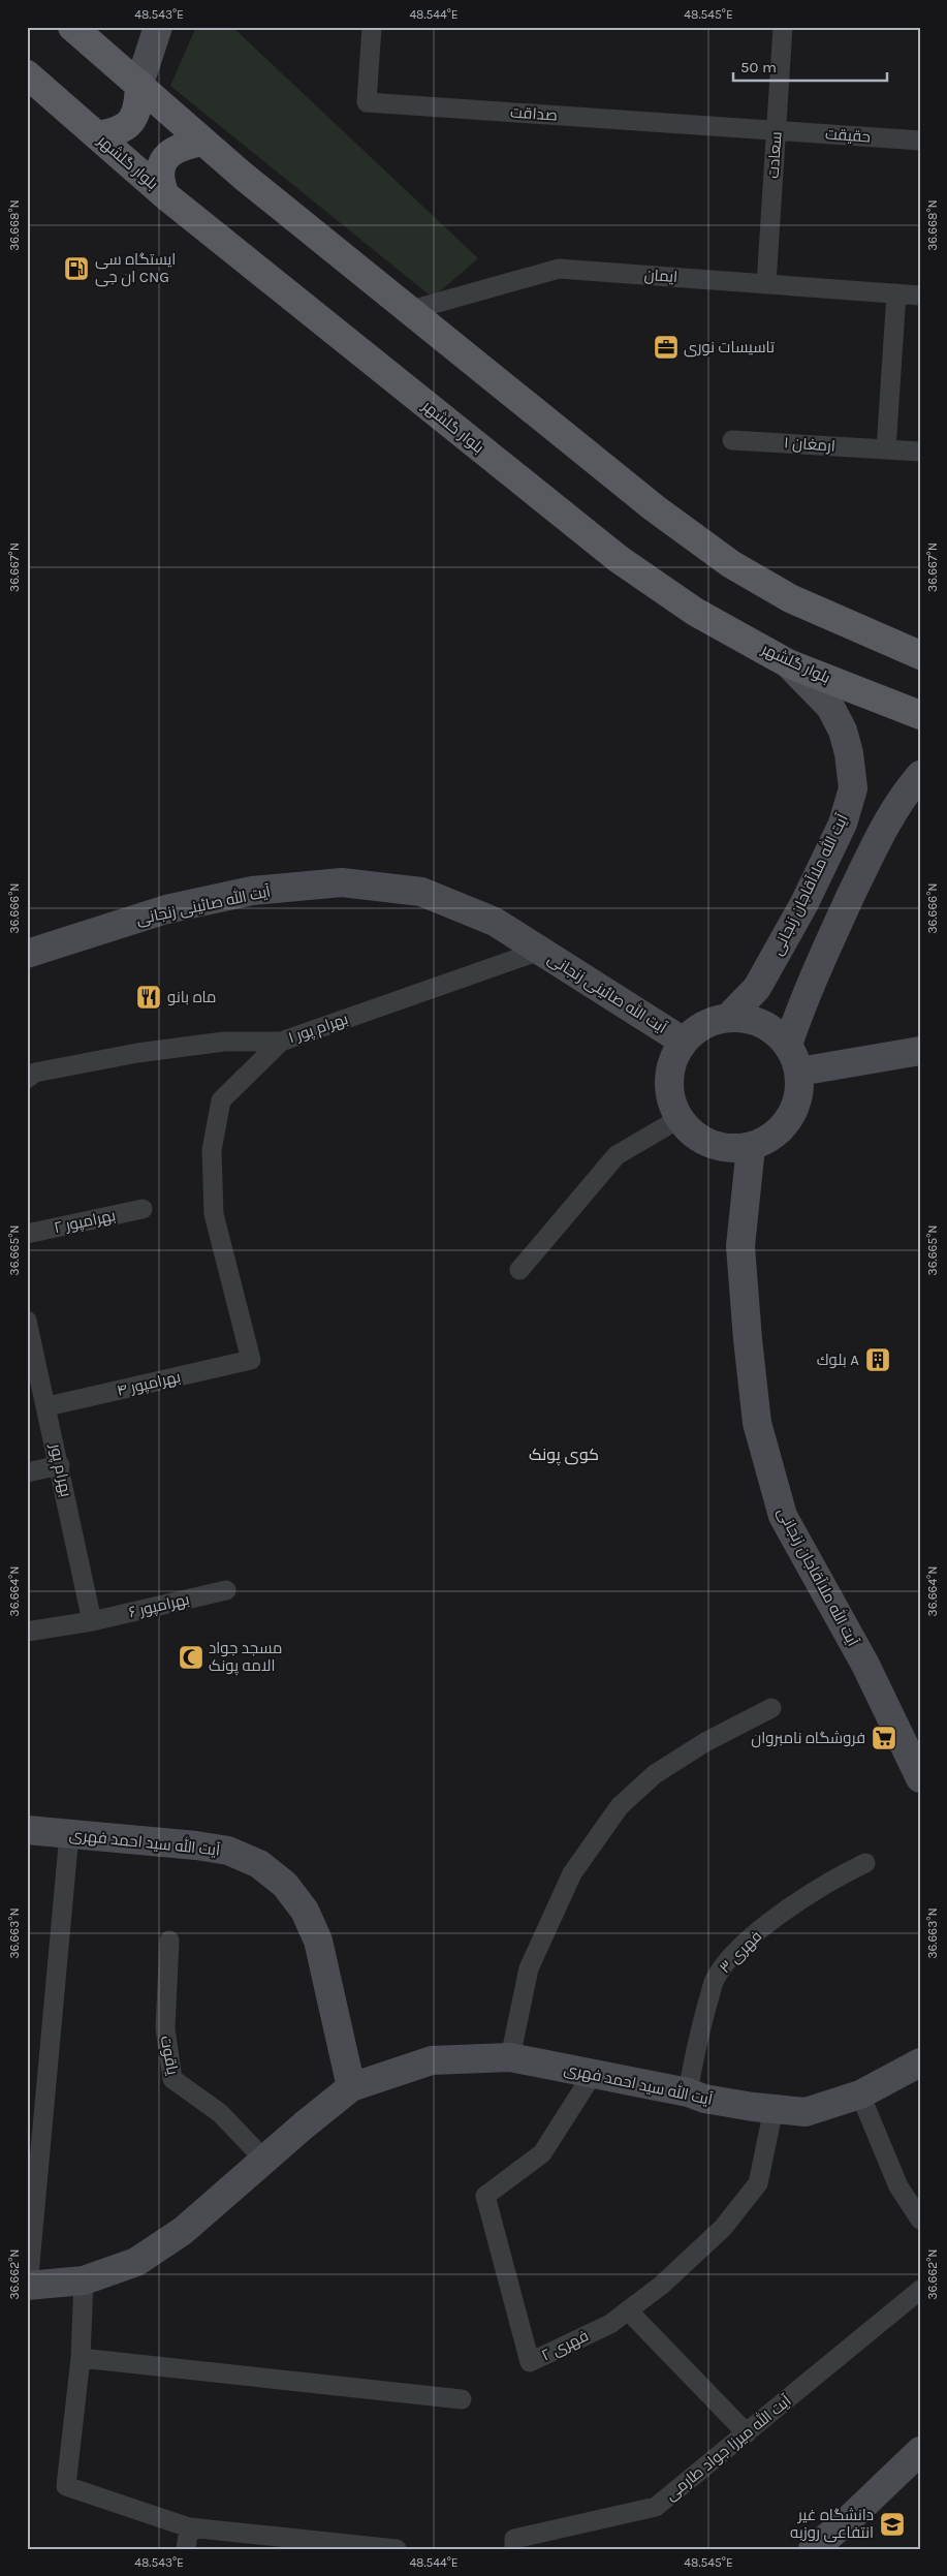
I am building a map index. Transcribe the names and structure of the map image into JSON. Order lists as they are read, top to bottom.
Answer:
{
  "streets": {
    "main road": [
      "بلوار گلشهر",
      "آیت الله ملاآقاجان زنجانی",
      "آیت الله صائینی زنجانی",
      "آیت الله سید احمد فهری"
    ],
    "street": [
      "صداقت",
      "حقیقت",
      "سعادت",
      "ایمان",
      "ارمغان ۱",
      "بهرام پور ۱",
      "بهرامپور ۲",
      "بهرامپور ۴",
      "بهرام پور",
      "بهرامپور ۶",
      "فهری ۳",
      "یاقوت",
      "فهری ۲",
      "آیت الله میرزا جواد طارمی"
    ]
  },
  "crossings": [
    ["صداقت", "حقیقت"],
    ["صداقت", "سعادت"],
    ["حقیقت", "سعادت"],
    ["سعادت", "ایمان"],
    ["بلوار گلشهر", "آیت الله ملاآقاجان زنجانی"],
    ["آیت الله ملاآقاجان زنجانی", "آیت الله صائینی زنجانی"],
    ["آیت الله صائینی زنجانی", "بهرام پور ۱"],
    ["بهرام پور ۱", "بهرامپور ۴"],
    ["بهرامپور ۴", "بهرام پور"],
    ["بهرام پور", "بهرامپور ۶"],
    ["آیت الله سید احمد فهری", "فهری ۳"],
    ["آیت الله سید احمد فهری", "یاقوت"],
    ["آیت الله سید احمد فهری", "فهری ۲"]
  ],
  "districts": ["کوی پونک"],
  "places": {
    "fuel station": ["ایستگاه سی ان جی CNG"],
    "office": ["تاسیسات نوری"],
    "restaurant": ["ماه بانو"],
    "building": ["بلوك A"],
    "mosque": ["مسجد جواد الامه پونک"],
    "supermarket": ["فروشگاه نامبروان"],
    "school or university": ["دانشگاه غیر انتفاعی روزبه"]
  },
  "scale_bar": "50 m",
  "coordinates": [
    "48.543°E",
    "48.544°E",
    "48.545°E",
    "36.668°N",
    "36.667°N",
    "36.666°N",
    "36.665°N",
    "36.664°N",
    "36.663°N",
    "36.662°N"
  ]
}
